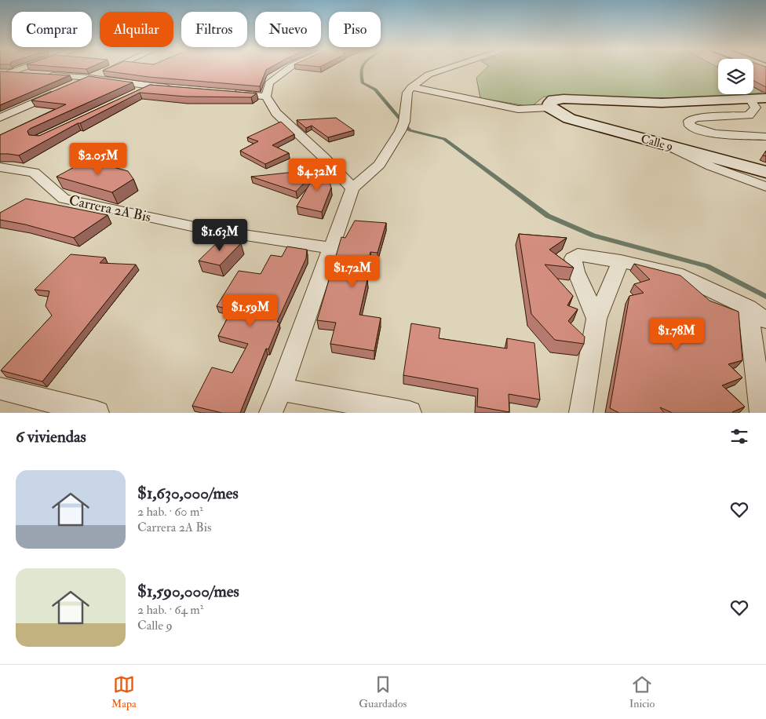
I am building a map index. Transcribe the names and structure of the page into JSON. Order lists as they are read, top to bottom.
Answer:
{
  "streets": {
    "street": ["Calle 9", "Carrera 2A Bis"]
  },
  "page": {
    "chip": [
      "Comprar",
      "Alquilar",
      "Filtros",
      "Nuevo",
      "Piso"
    ],
    "price": [
      "$2.05M",
      "$4.32M",
      "$1.63M",
      "$1.72M",
      "$1.59M",
      "$1.78M"
    ],
    "heading": "6 viviendas",
    "list": [
      {
        "name": "$1,630,000/mes",
        "note": "2 hab. · 60 m² · Carrera 2A Bis"
      },
      {
        "name": "$1,590,000/mes",
        "note": "2 hab. · 64 m² · Calle 9"
      }
    ],
    "tabs": ["Mapa", "Guardados", "Inicio"]
  }
}
